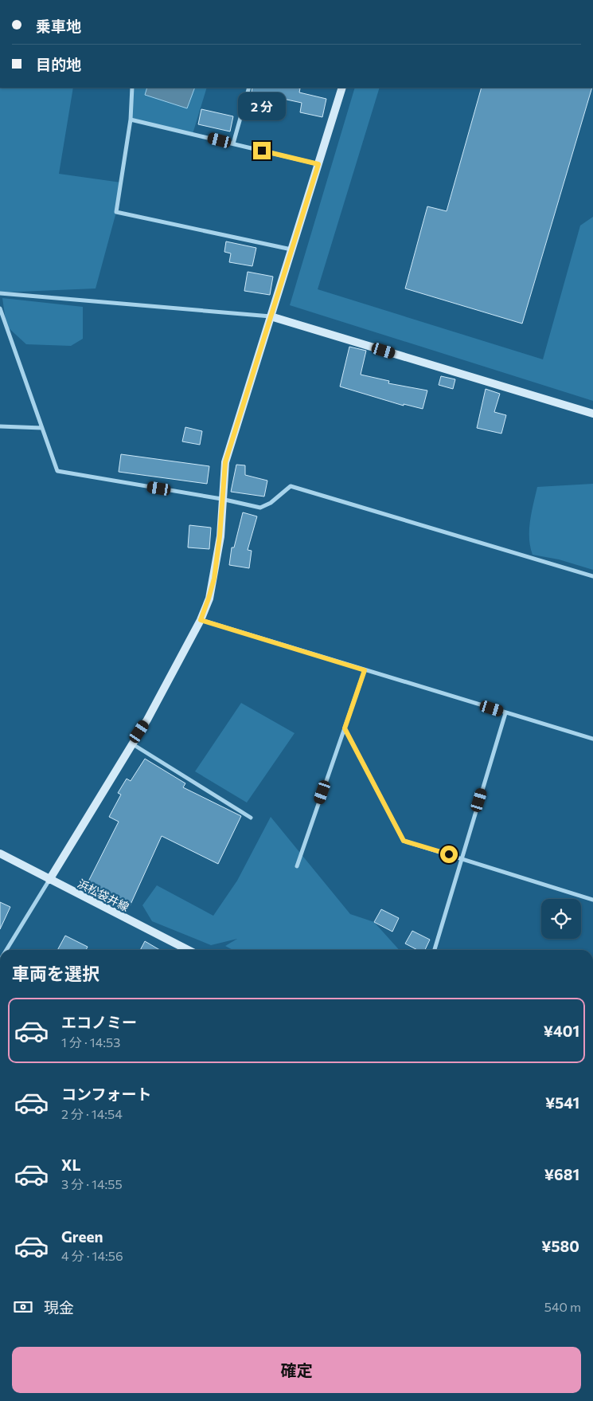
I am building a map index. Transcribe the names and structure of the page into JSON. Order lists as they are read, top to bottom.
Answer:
{
  "streets": {
    "street": ["浜松袋井線"]
  },
  "page": {
    "banner": ["乗車地", "目的地"],
    "bubble": "2 分",
    "heading": "車両を選択",
    "list": [
      {
        "name": "エコノミー",
        "note": "1 分 · 14:53",
        "value": "¥401"
      },
      {
        "name": "コンフォート",
        "note": "2 分 · 14:54",
        "value": "¥541"
      },
      {
        "name": "XL",
        "note": "3 分 · 14:55",
        "value": "¥681"
      },
      {
        "name": "Green",
        "note": "4 分 · 14:56",
        "value": "¥580"
      }
    ],
    "pay": ["現金", "540 m"],
    "buttons": "確定"
  }
}
